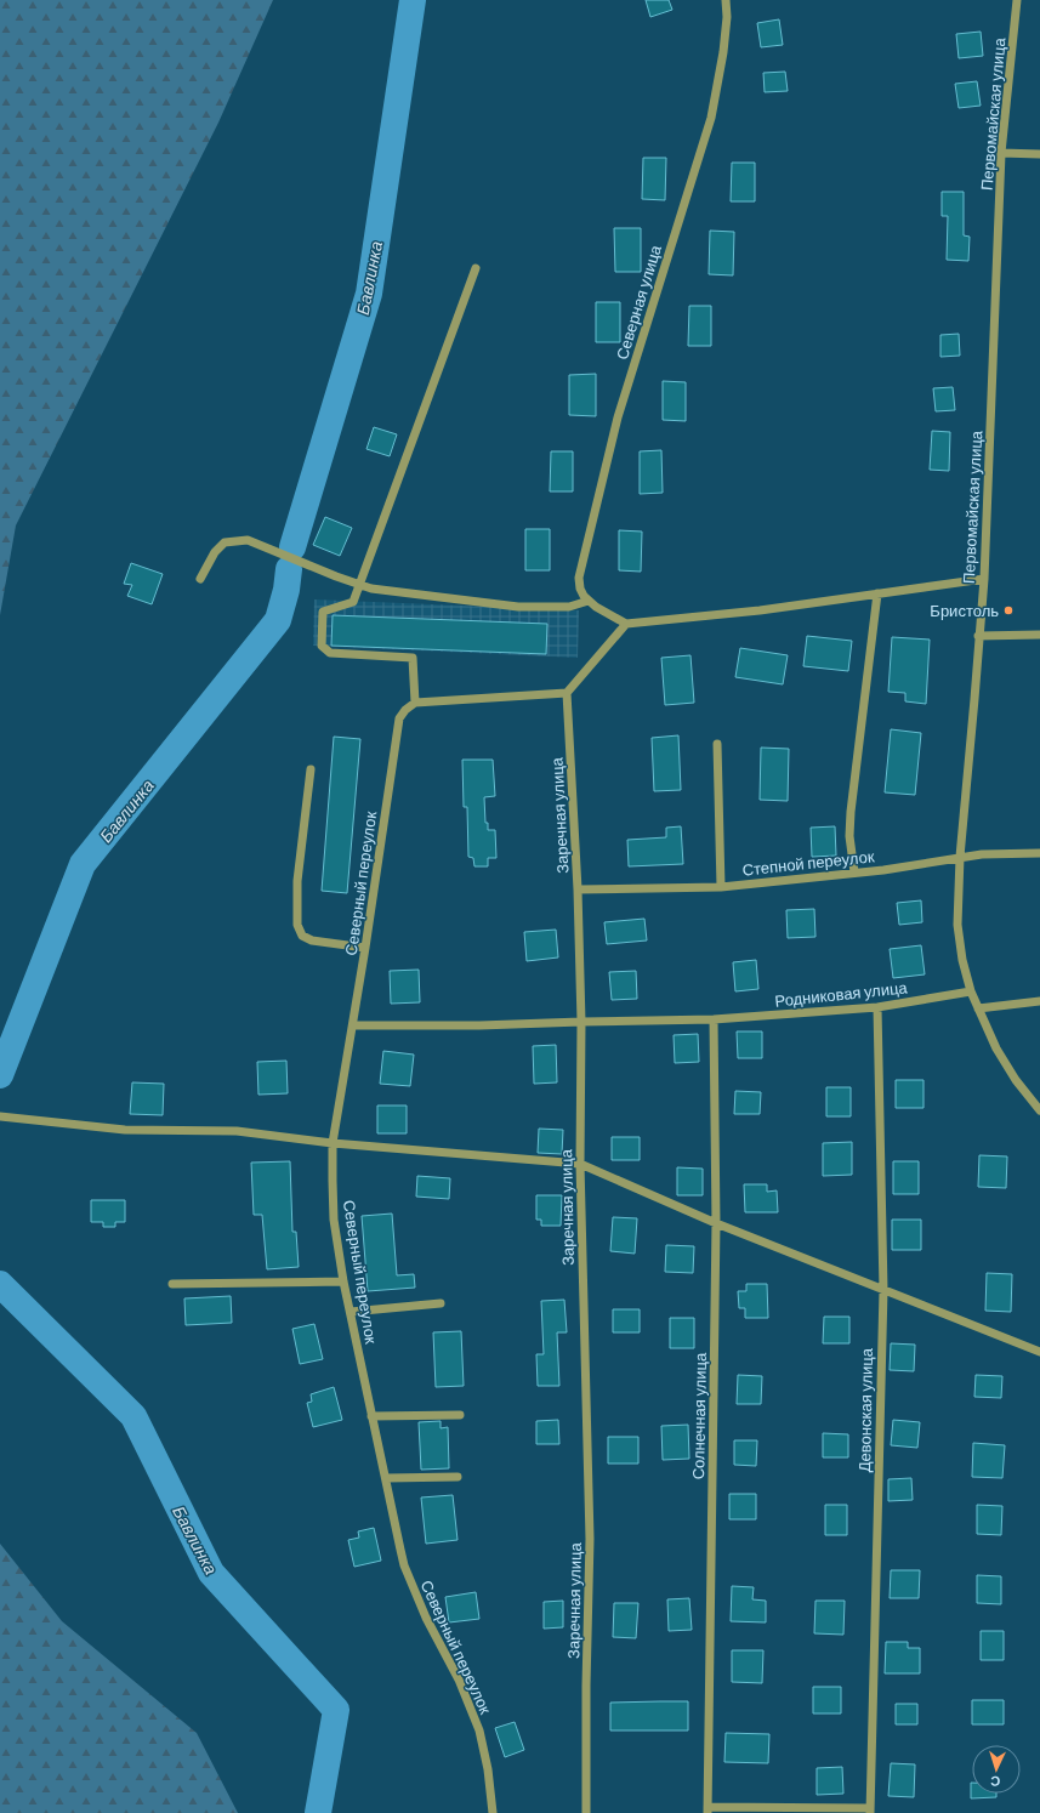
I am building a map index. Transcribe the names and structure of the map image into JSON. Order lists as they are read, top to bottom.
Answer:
{
  "streets": {
    "street": [
      "Первомайская улица",
      "Северная улица",
      "Заречная улица",
      "Степной переулок",
      "Северный переулок",
      "Родниковая улица",
      "Девонская улица",
      "Солнечная улица"
    ]
  },
  "crossings": [
    ["Первомайская улица", "Степной переулок"],
    ["Первомайская улица", "Родниковая улица"],
    ["Заречная улица", "Степной переулок"],
    ["Заречная улица", "Родниковая улица"],
    ["Северный переулок", "Родниковая улица"],
    ["Родниковая улица", "Девонская улица"],
    ["Родниковая улица", "Солнечная улица"]
  ],
  "water": ["Бавлинка"],
  "places": ["Бристоль"],
  "north": "bottom"
}
